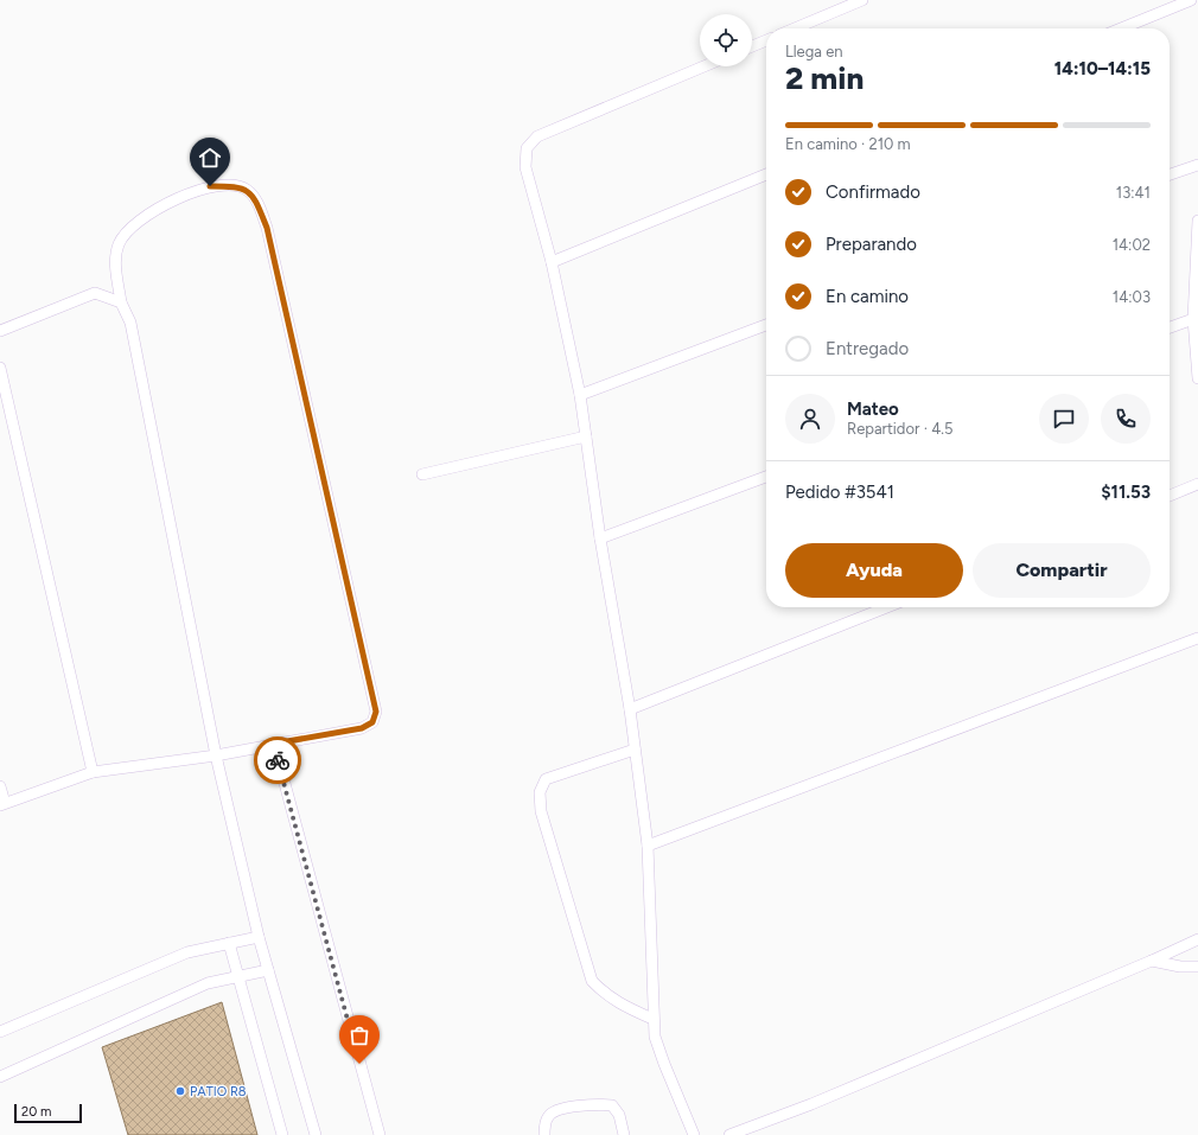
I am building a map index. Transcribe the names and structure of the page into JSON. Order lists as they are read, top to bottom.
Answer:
{
  "places": ["PATIO R8"],
  "scale_bar": "20 m",
  "page": {
    "heading": ["2 min", "Llega en", "14:10–14:15"],
    "panel": [
      "Mateo",
      "Repartidor · 4.5",
      "Pedido #3541",
      "$11.53"
    ],
    "bar": "En camino · 210 m",
    "list": [
      ["Confirmado", "13:41"],
      ["Preparando", "14:02"],
      ["En camino", "14:03"],
      "Entregado"
    ],
    "buttons": ["Ayuda", "Compartir"],
    "scale": "20 m"
  }
}
